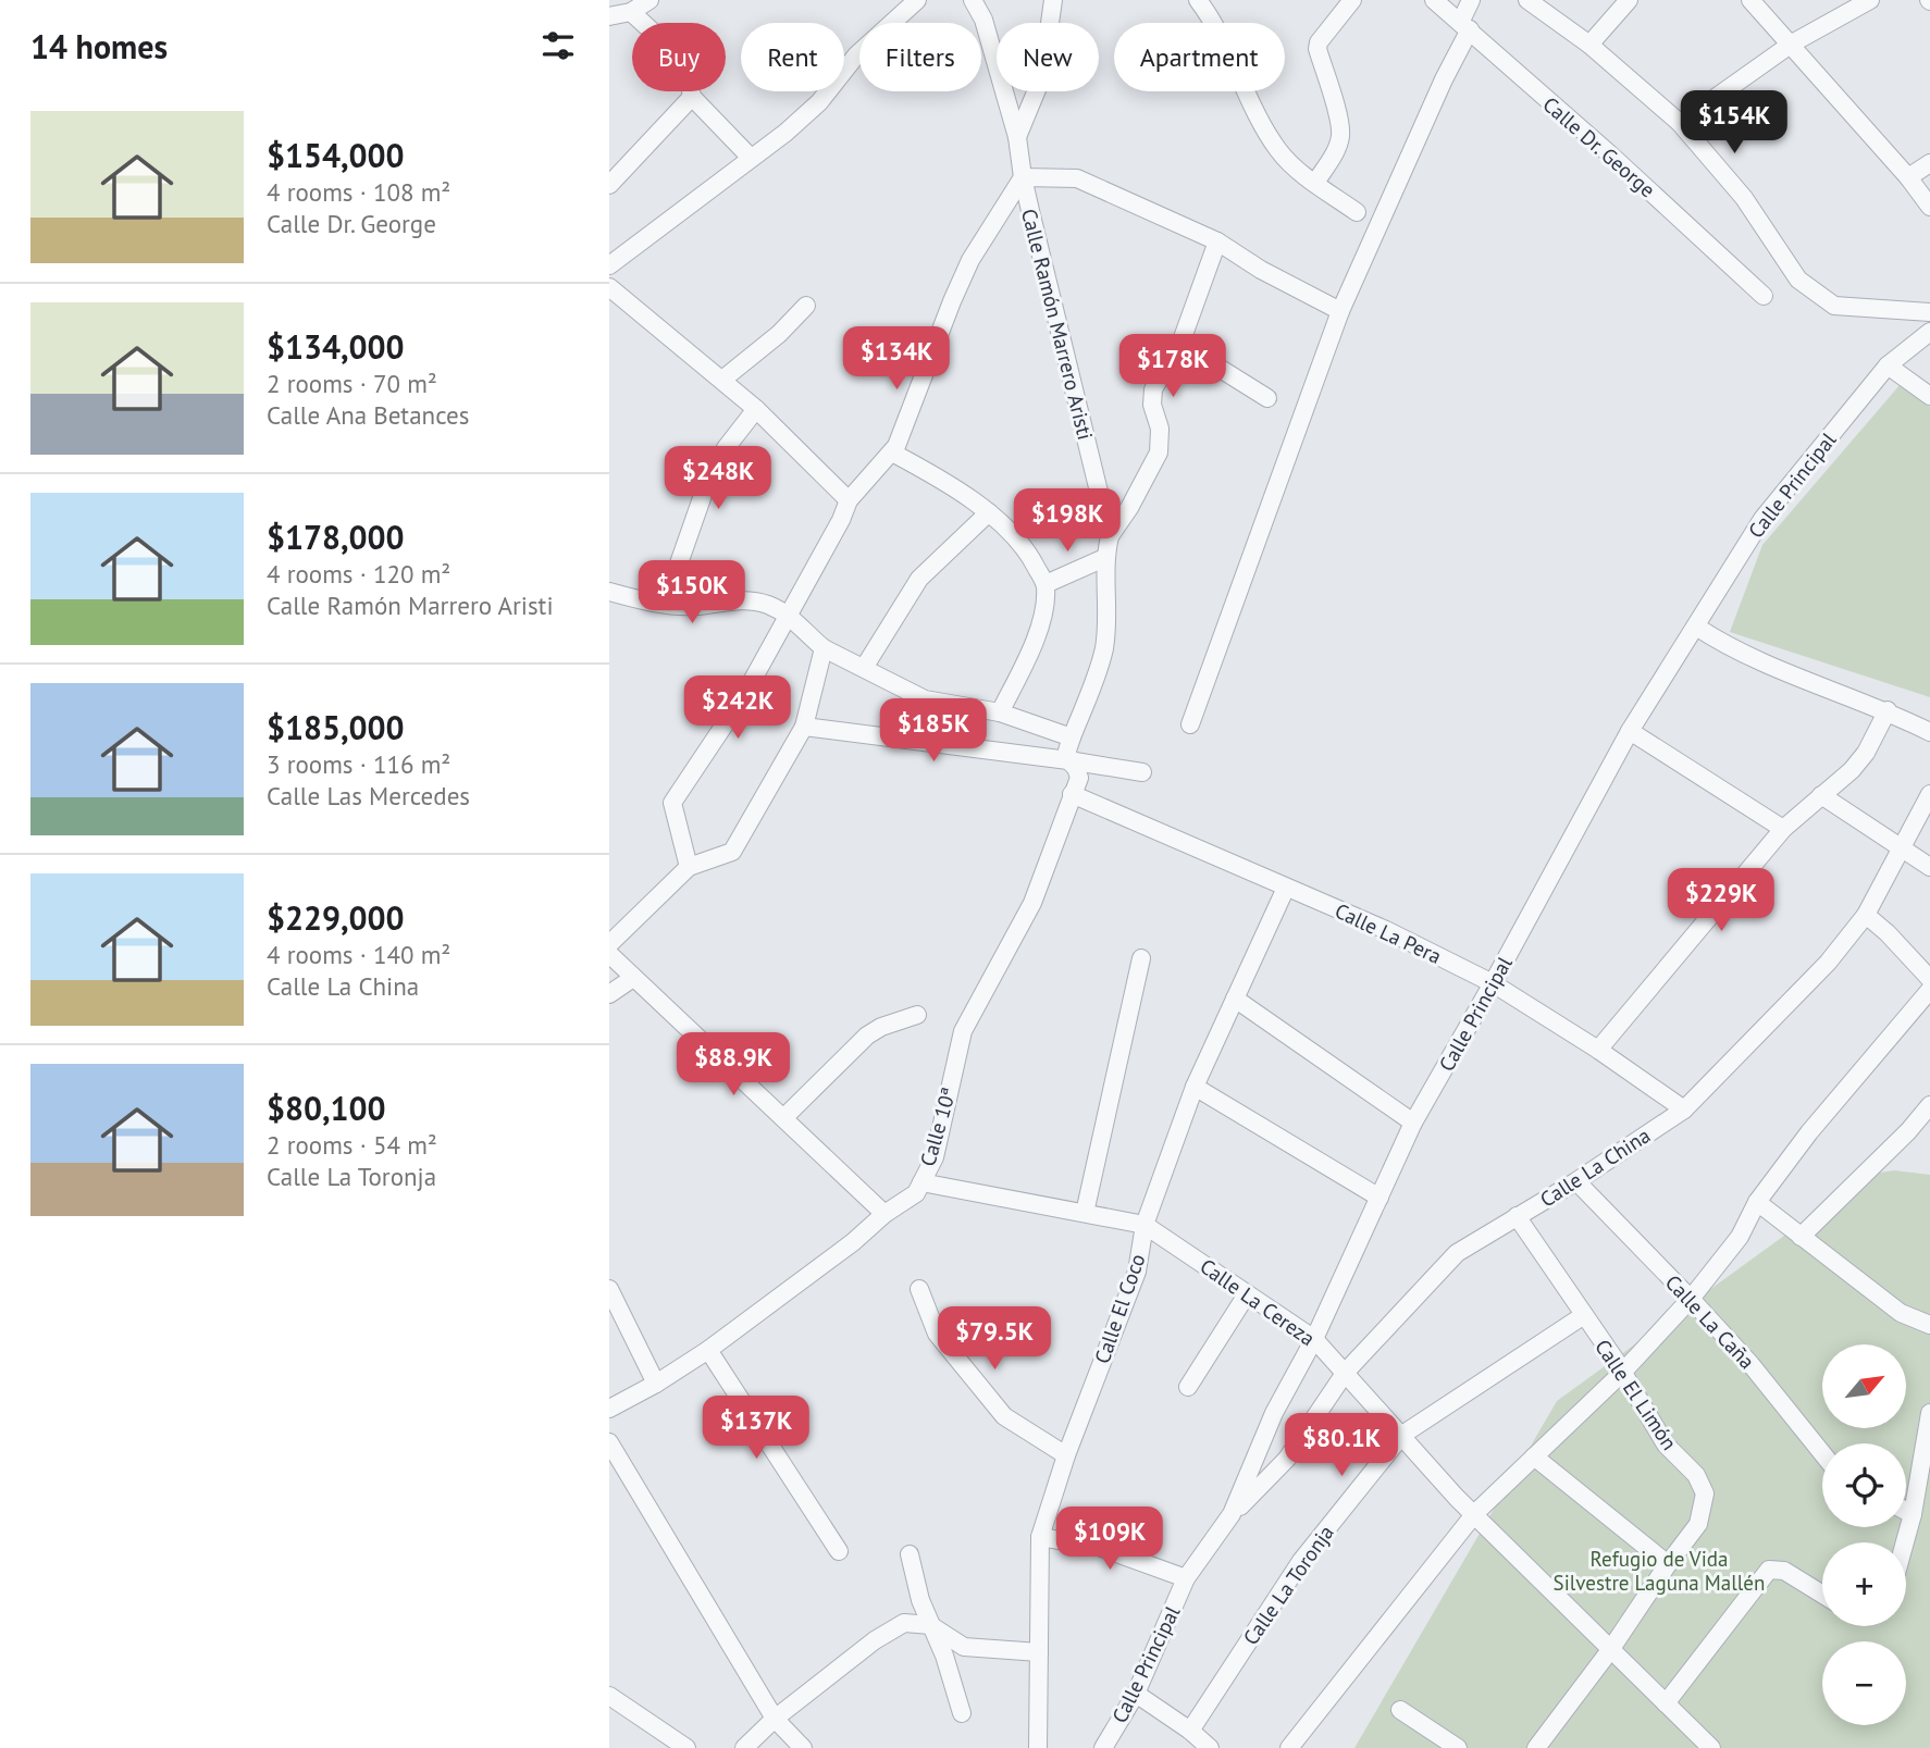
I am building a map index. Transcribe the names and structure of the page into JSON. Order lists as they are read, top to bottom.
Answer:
{
  "streets": {
    "street": [
      "Calle Dr. George",
      "Calle Ramón Marrero Aristi",
      "Calle Principal",
      "Calle La Pera",
      "Calle 10ª",
      "Calle La China",
      "Calle La Cereza",
      "Calle El Coco",
      "Calle La Caña",
      "Calle El Limón",
      "Calle La Toronja"
    ]
  },
  "crossings": [
    ["Calle Ramón Marrero Aristi", "Calle 10ª"],
    ["Calle Principal", "Calle La Pera"],
    ["Calle Principal", "Calle La China"],
    ["Calle Principal", "Calle La Cereza"],
    ["Calle La Pera", "Calle 10ª"],
    ["Calle La Pera", "Calle La China"],
    ["Calle La Pera", "Calle El Coco"],
    ["Calle 10ª", "Calle La Cereza"],
    ["Calle La China", "Calle La Cereza"],
    ["Calle La China", "Calle La Caña"],
    ["Calle La China", "Calle El Limón"],
    ["Calle La Cereza", "Calle El Coco"],
    ["Calle La Cereza", "Calle El Limón"],
    ["Calle La Cereza", "Calle La Toronja"],
    ["Calle El Limón", "Calle La Toronja"]
  ],
  "parks": ["Refugio de Vida Silvestre Laguna Mallén"],
  "north": "top right",
  "page": {
    "heading": "14 homes",
    "chip": [
      "Buy",
      "Rent",
      "Filters",
      "New",
      "Apartment"
    ],
    "price": [
      "$154K",
      "$134K",
      "$178K",
      "$248K",
      "$198K",
      "$150K",
      "$242K",
      "$185K",
      "$229K",
      "$88.9K",
      "$79.5K",
      "$137K",
      "$80.1K",
      "$109K"
    ],
    "list": [
      {
        "name": "$154,000",
        "note": "4 rooms · 108 m² · Calle Dr. George"
      },
      {
        "name": "$134,000",
        "note": "2 rooms · 70 m² · Calle Ana Betances"
      },
      {
        "name": "$178,000",
        "note": "4 rooms · 120 m² · Calle Ramón Marrero Aristi"
      },
      {
        "name": "$185,000",
        "note": "3 rooms · 116 m² · Calle Las Mercedes"
      },
      {
        "name": "$229,000",
        "note": "4 rooms · 140 m² · Calle La China"
      },
      {
        "name": "$80,100",
        "note": "2 rooms · 54 m² · Calle La Toronja"
      }
    ],
    "map_buttons": ["+", "−"]
  }
}
